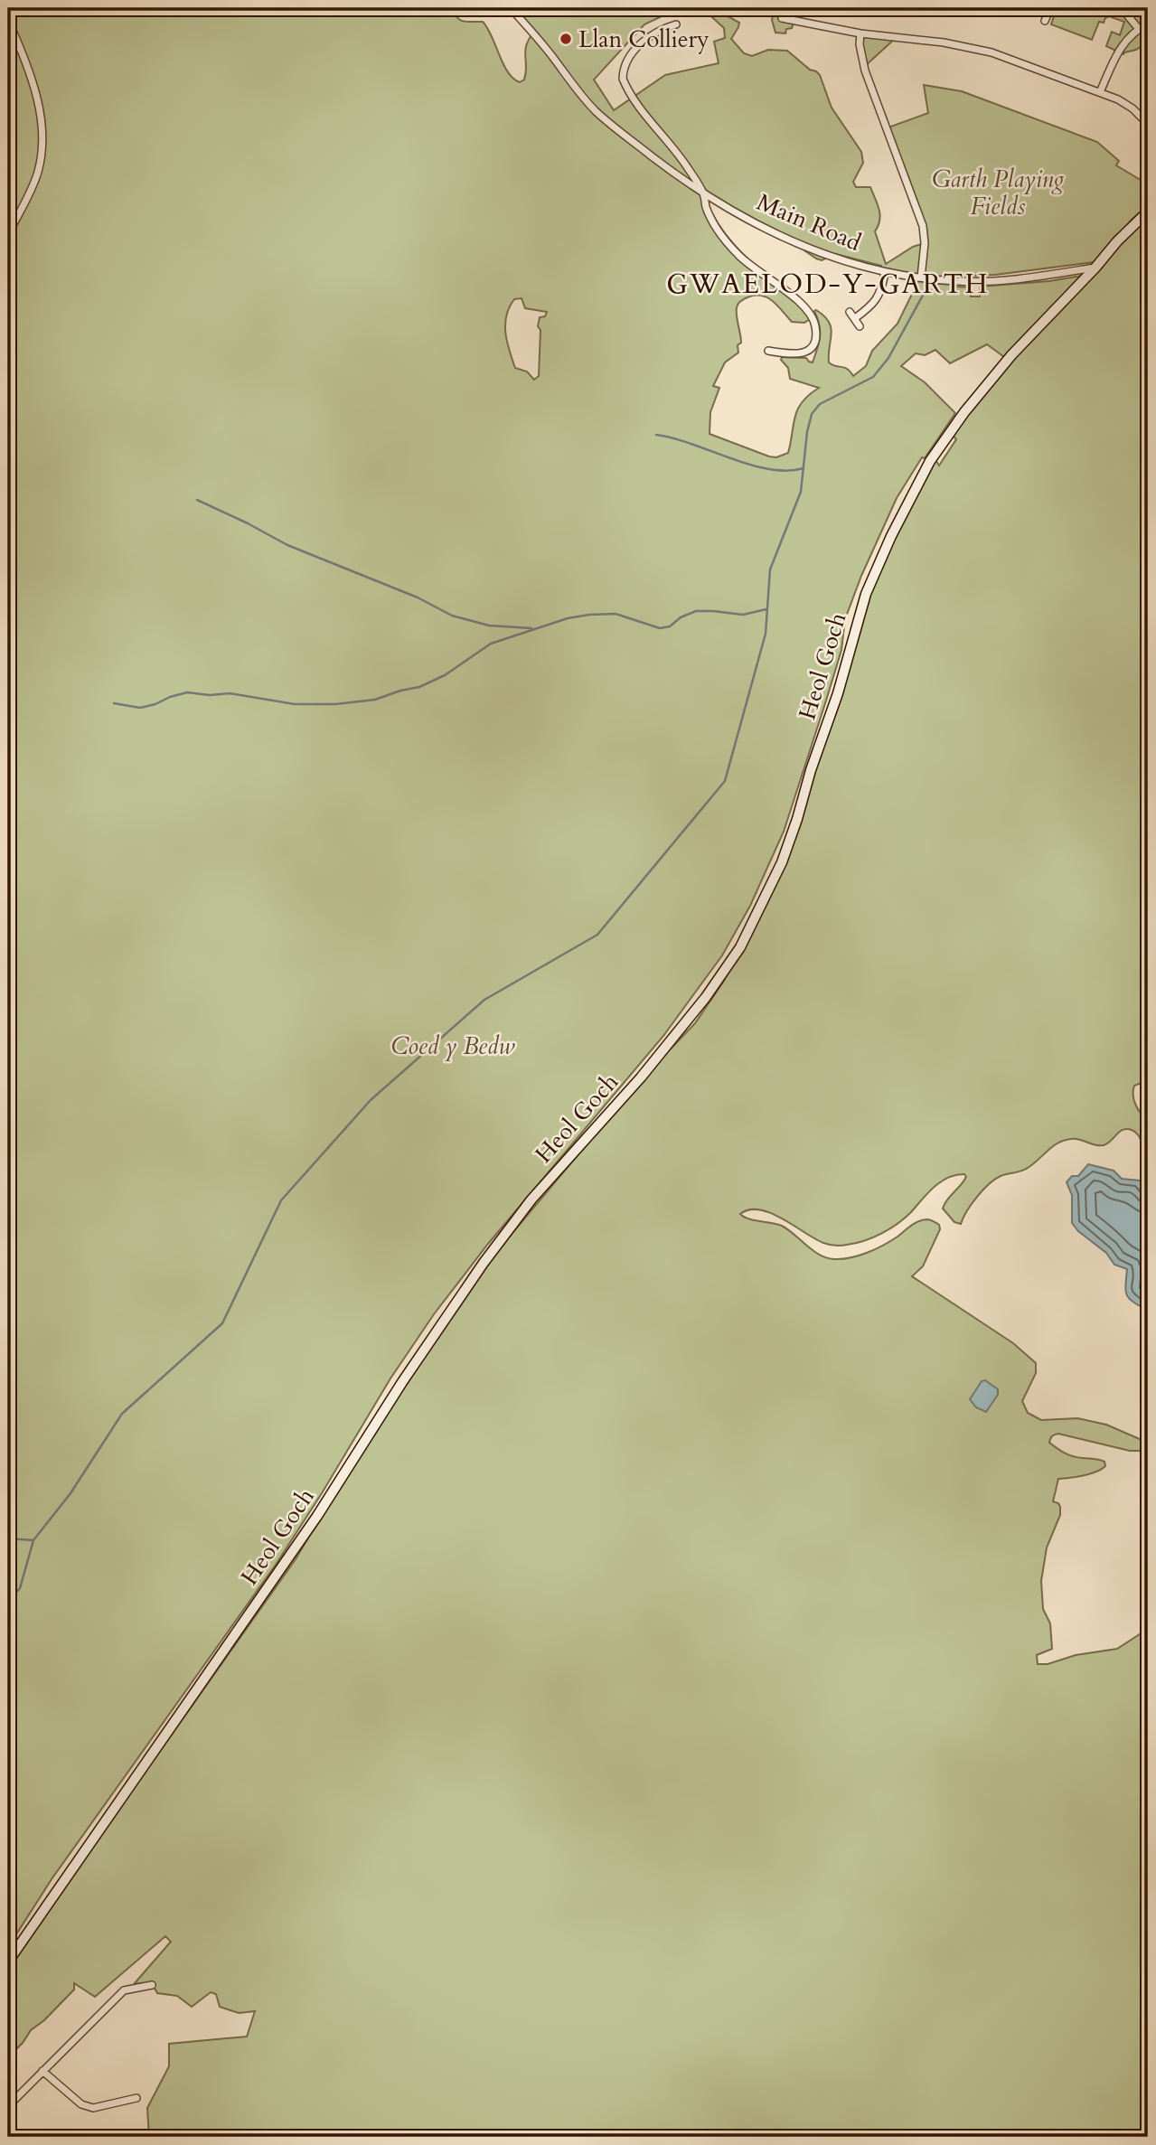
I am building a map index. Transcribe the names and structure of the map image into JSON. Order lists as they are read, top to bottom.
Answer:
{
  "streets": {
    "street": ["Main Road", "Heol Goch"]
  },
  "crossings": [
    ["Main Road", "Heol Goch"]
  ],
  "districts": ["GWAELOD-Y-GARTH"],
  "parks": ["Garth Playing Fields", "Coed y Bedw"],
  "places": ["Llan Colliery"]
}
